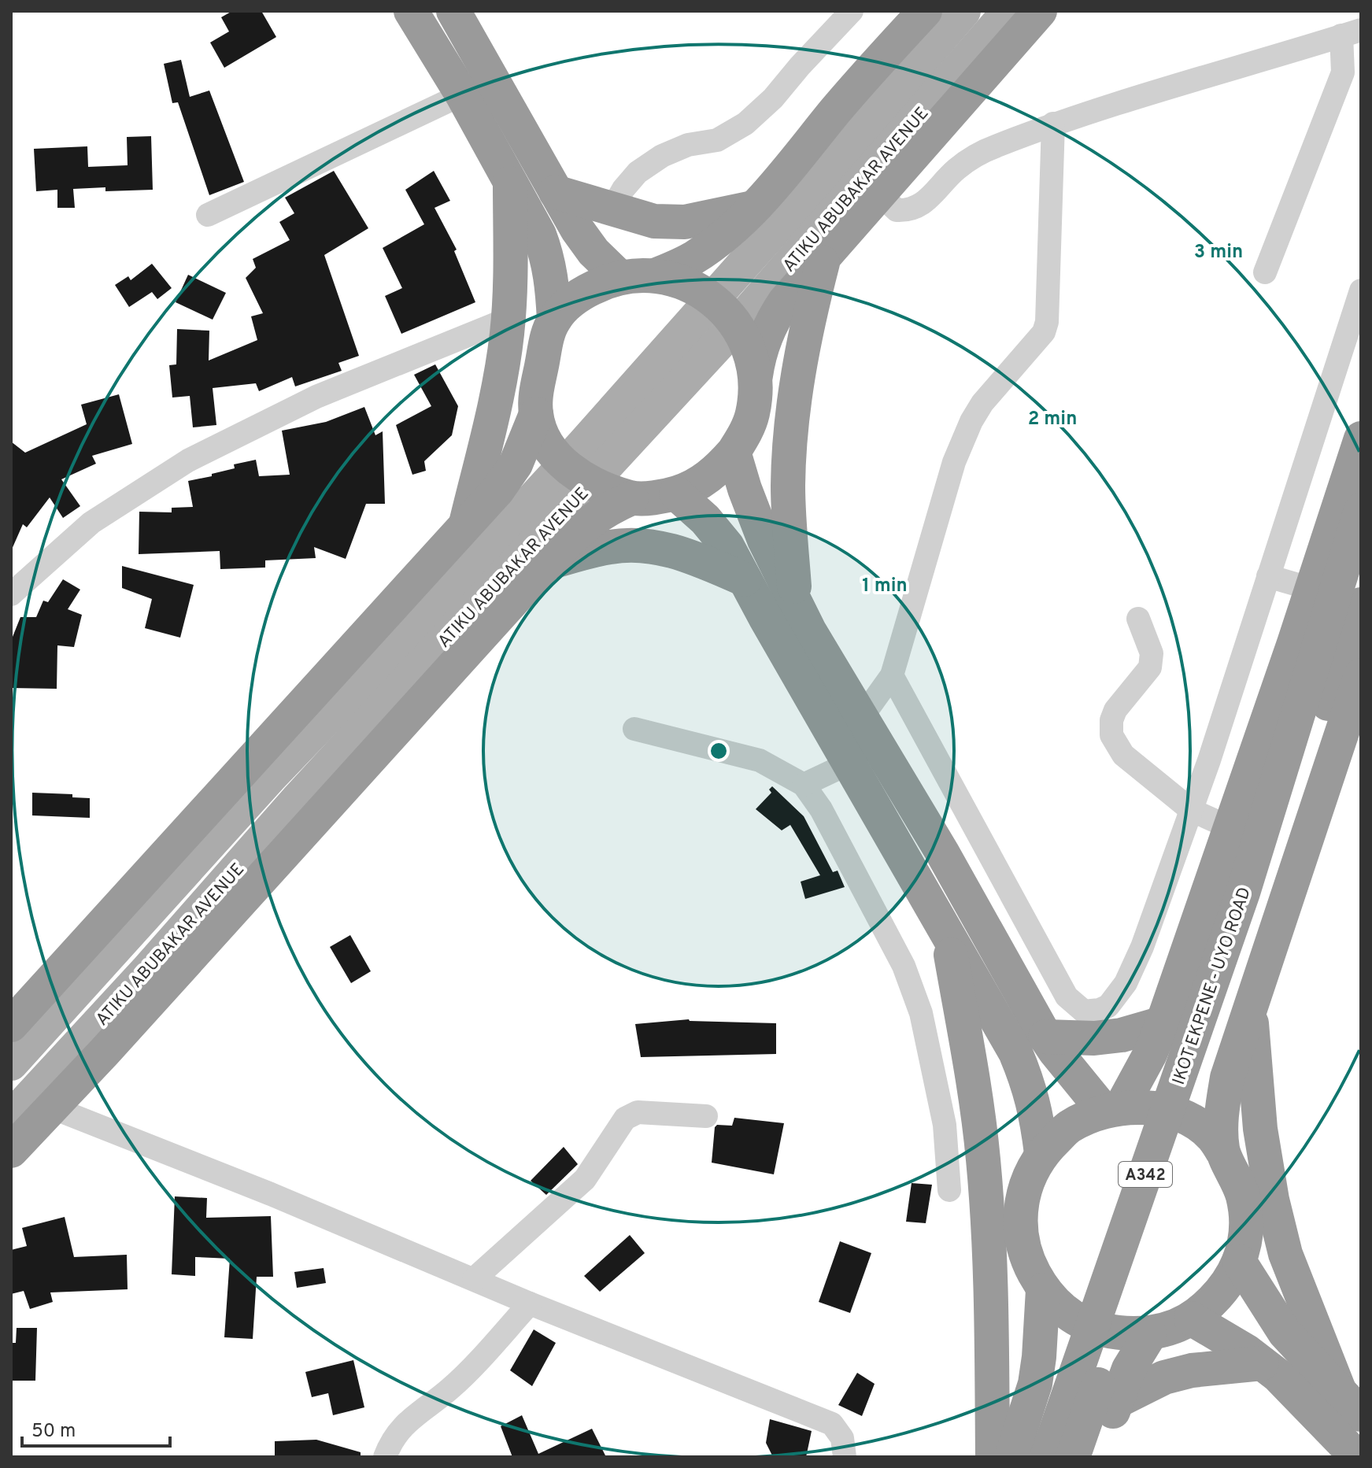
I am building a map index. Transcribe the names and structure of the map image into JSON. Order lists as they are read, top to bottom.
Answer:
{
  "streets": {
    "highway": ["IKOT EKPENE - UYO ROAD", "A342"],
    "main road": ["ATIKU ABUBAKAR AVENUE"]
  },
  "scale_bar": "50 m",
  "rings": ["3 min", "2 min", "1 min"]
}
